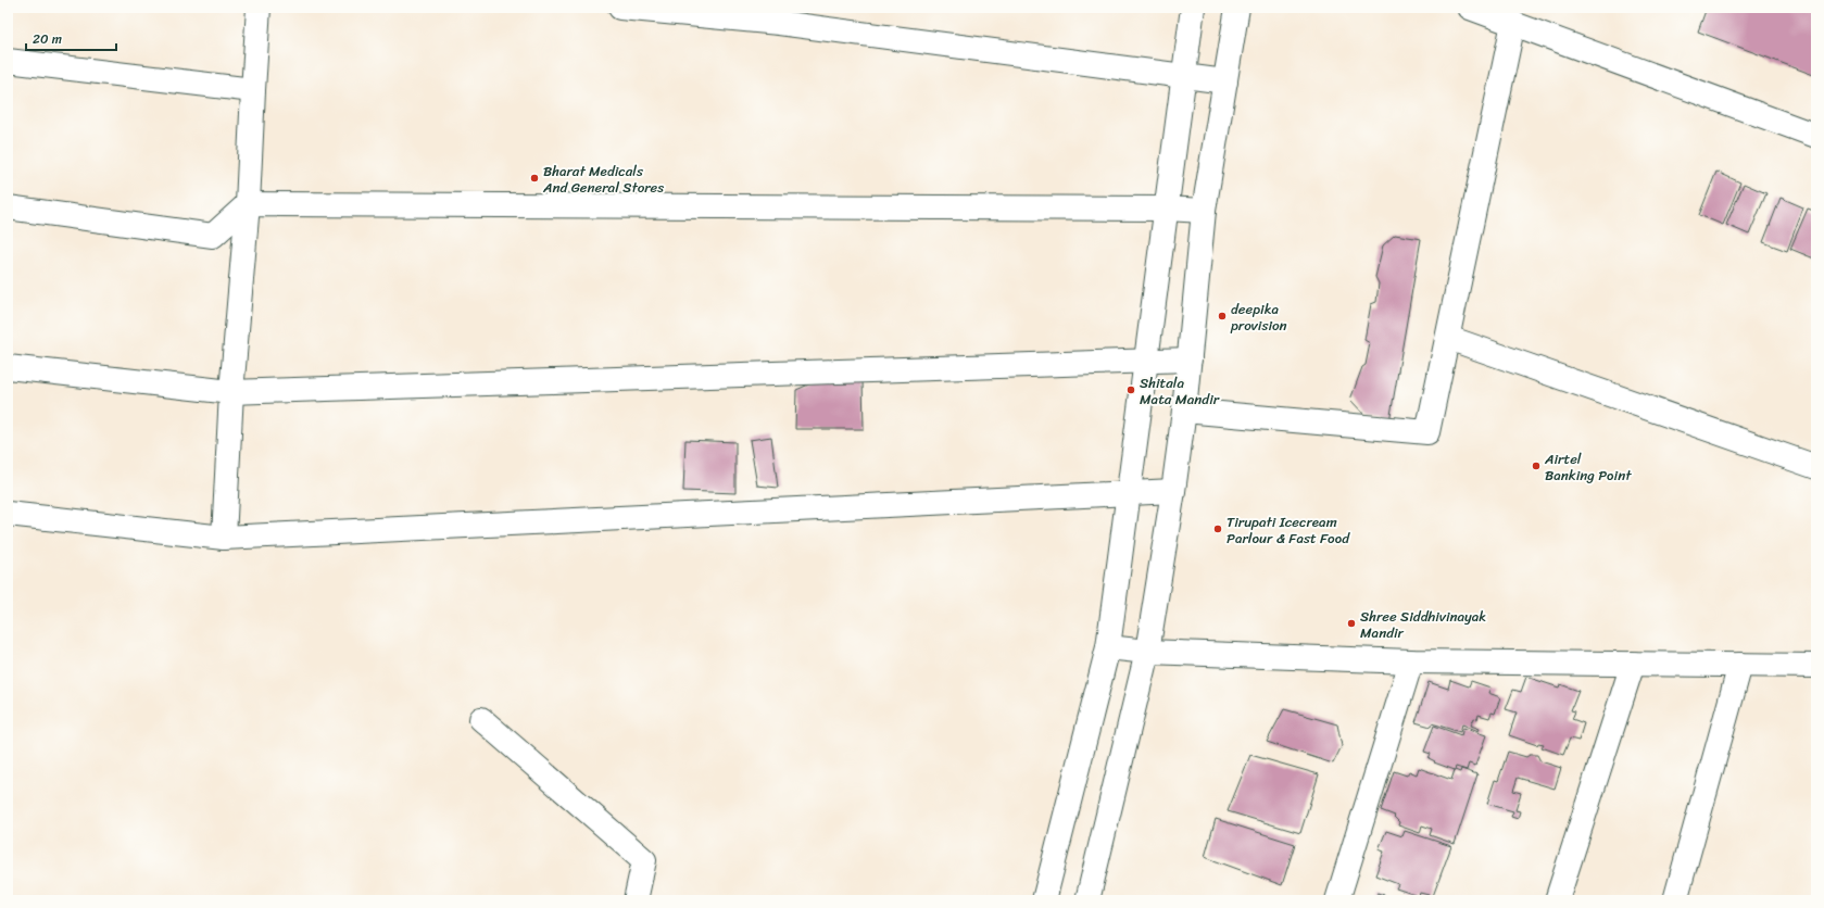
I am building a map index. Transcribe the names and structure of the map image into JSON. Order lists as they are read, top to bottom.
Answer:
{
  "places": [
    "Bharat Medicals And General Stores",
    "deepika provision",
    "Shitala Mata Mandir",
    "Airtel Banking Point",
    "Tirupati Icecream Parlour & Fast Food",
    "Shree Siddhivinayak Mandir"
  ],
  "scale_bar": "20 m"
}
